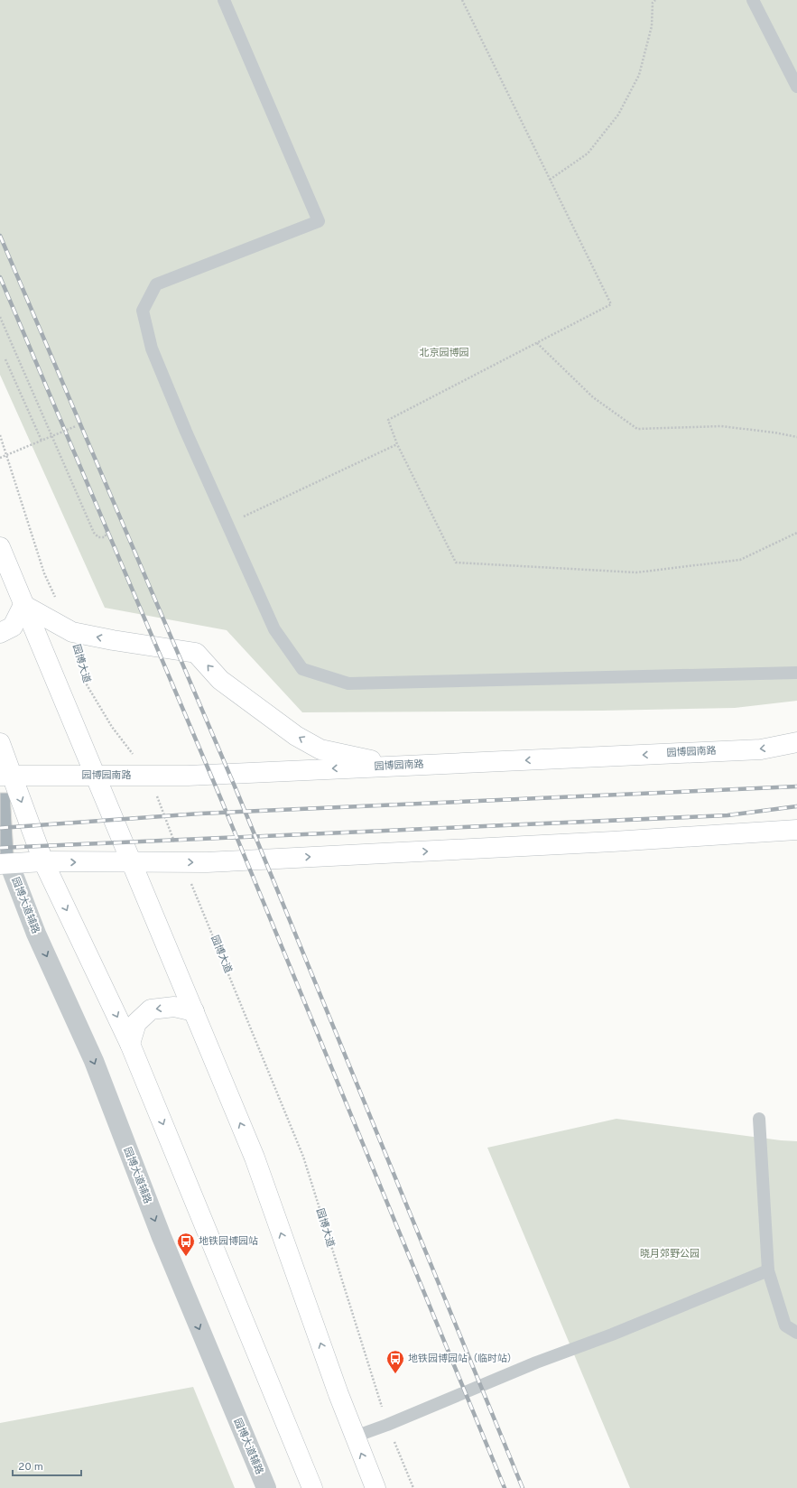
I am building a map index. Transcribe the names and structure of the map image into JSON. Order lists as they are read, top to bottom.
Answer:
{
  "streets": {
    "main road": ["园博园南路"],
    "street": ["园博大道辅路"],
    "path": ["园博大道"]
  },
  "crossings": [
    ["园博大道", "园博园南路"]
  ],
  "one_way": ["园博大道辅路"],
  "parks": ["北京园博园", "晓月郊野公园"],
  "places": {
    "bus stop": ["地铁园博园站", "地铁园博园站（临时站）"]
  },
  "scale_bar": "20 m"
}
